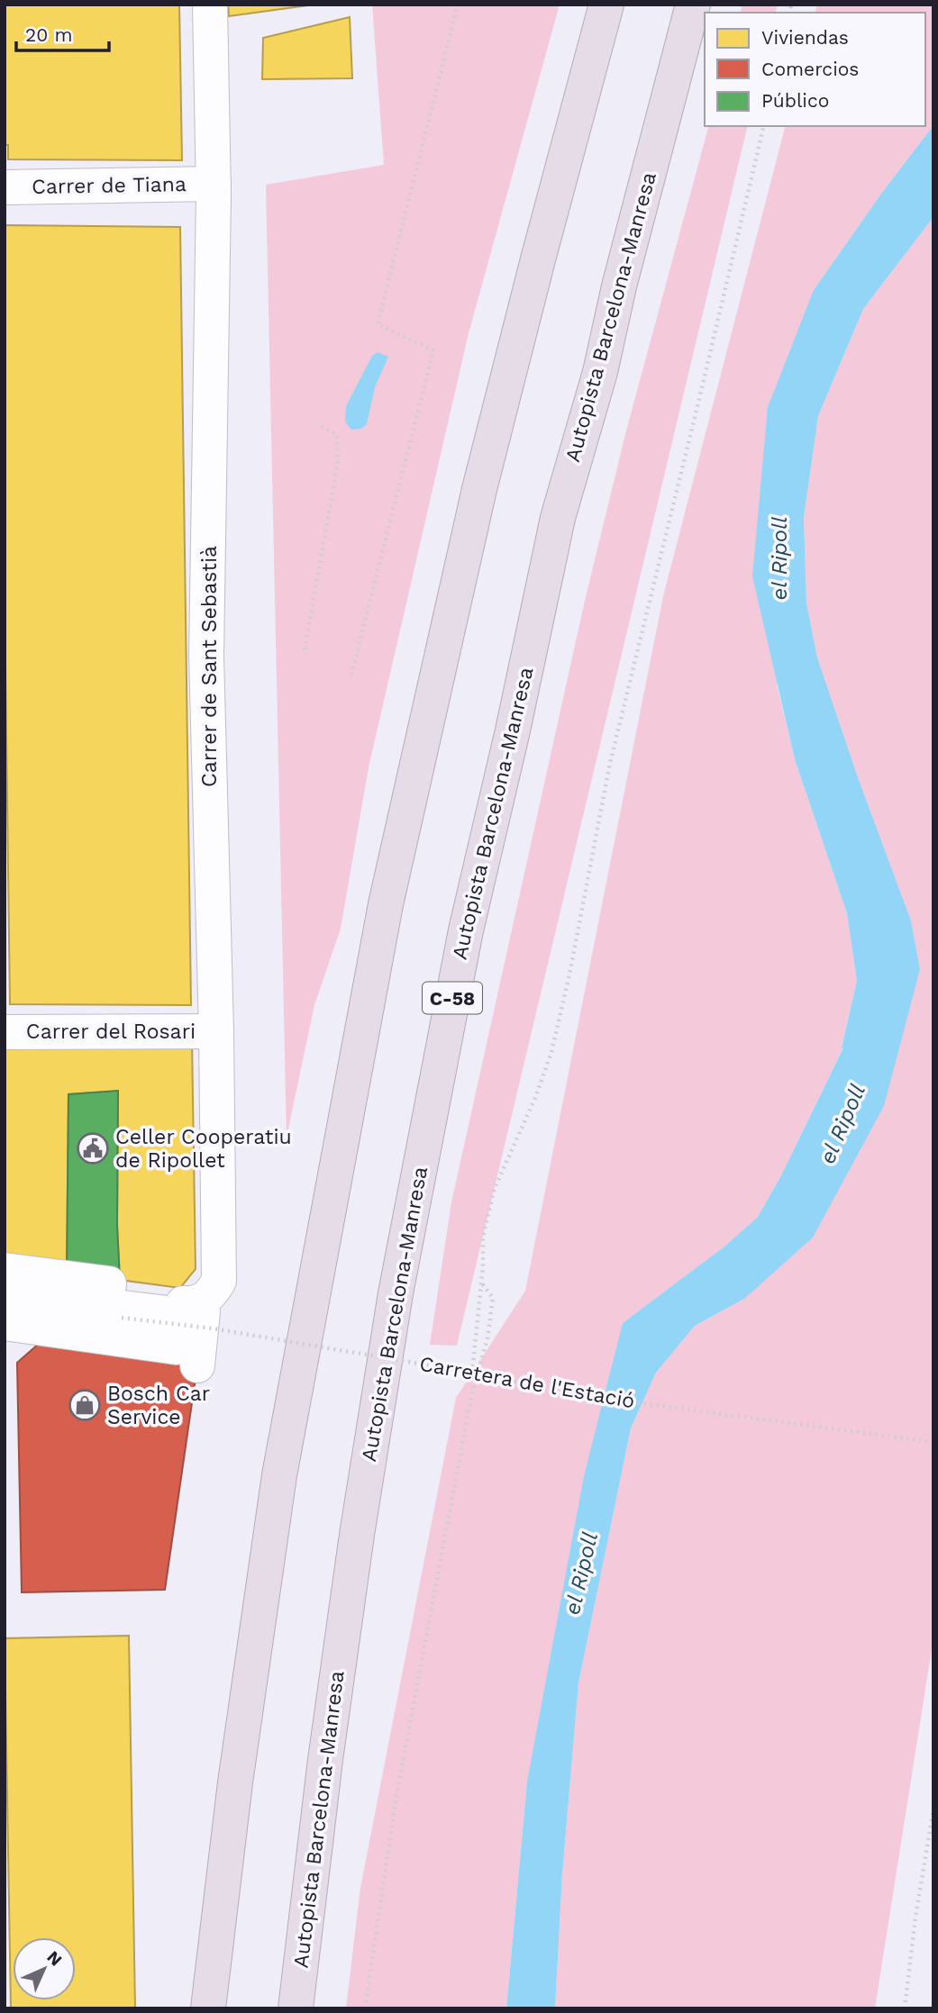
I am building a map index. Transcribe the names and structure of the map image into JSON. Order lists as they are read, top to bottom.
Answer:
{
  "streets": {
    "highway": ["Autopista Barcelona-Manresa", "C-58"],
    "street": ["Carrer de Tiana", "Carrer de Sant Sebastià", "Carrer del Rosari"],
    "path": ["Carretera de l'Estació"]
  },
  "crossings": [
    ["Carrer de Tiana", "Carrer de Sant Sebastià"],
    ["Carrer de Sant Sebastià", "Carrer del Rosari"]
  ],
  "water": ["el Ripoll"],
  "places": {
    "public building": ["Celler Cooperatiu de Ripollet"],
    "shop": ["Bosch Car Service"]
  },
  "legend": ["Viviendas", "Comercios", "Público"],
  "scale_bar": "20 m",
  "north": "top right"
}
